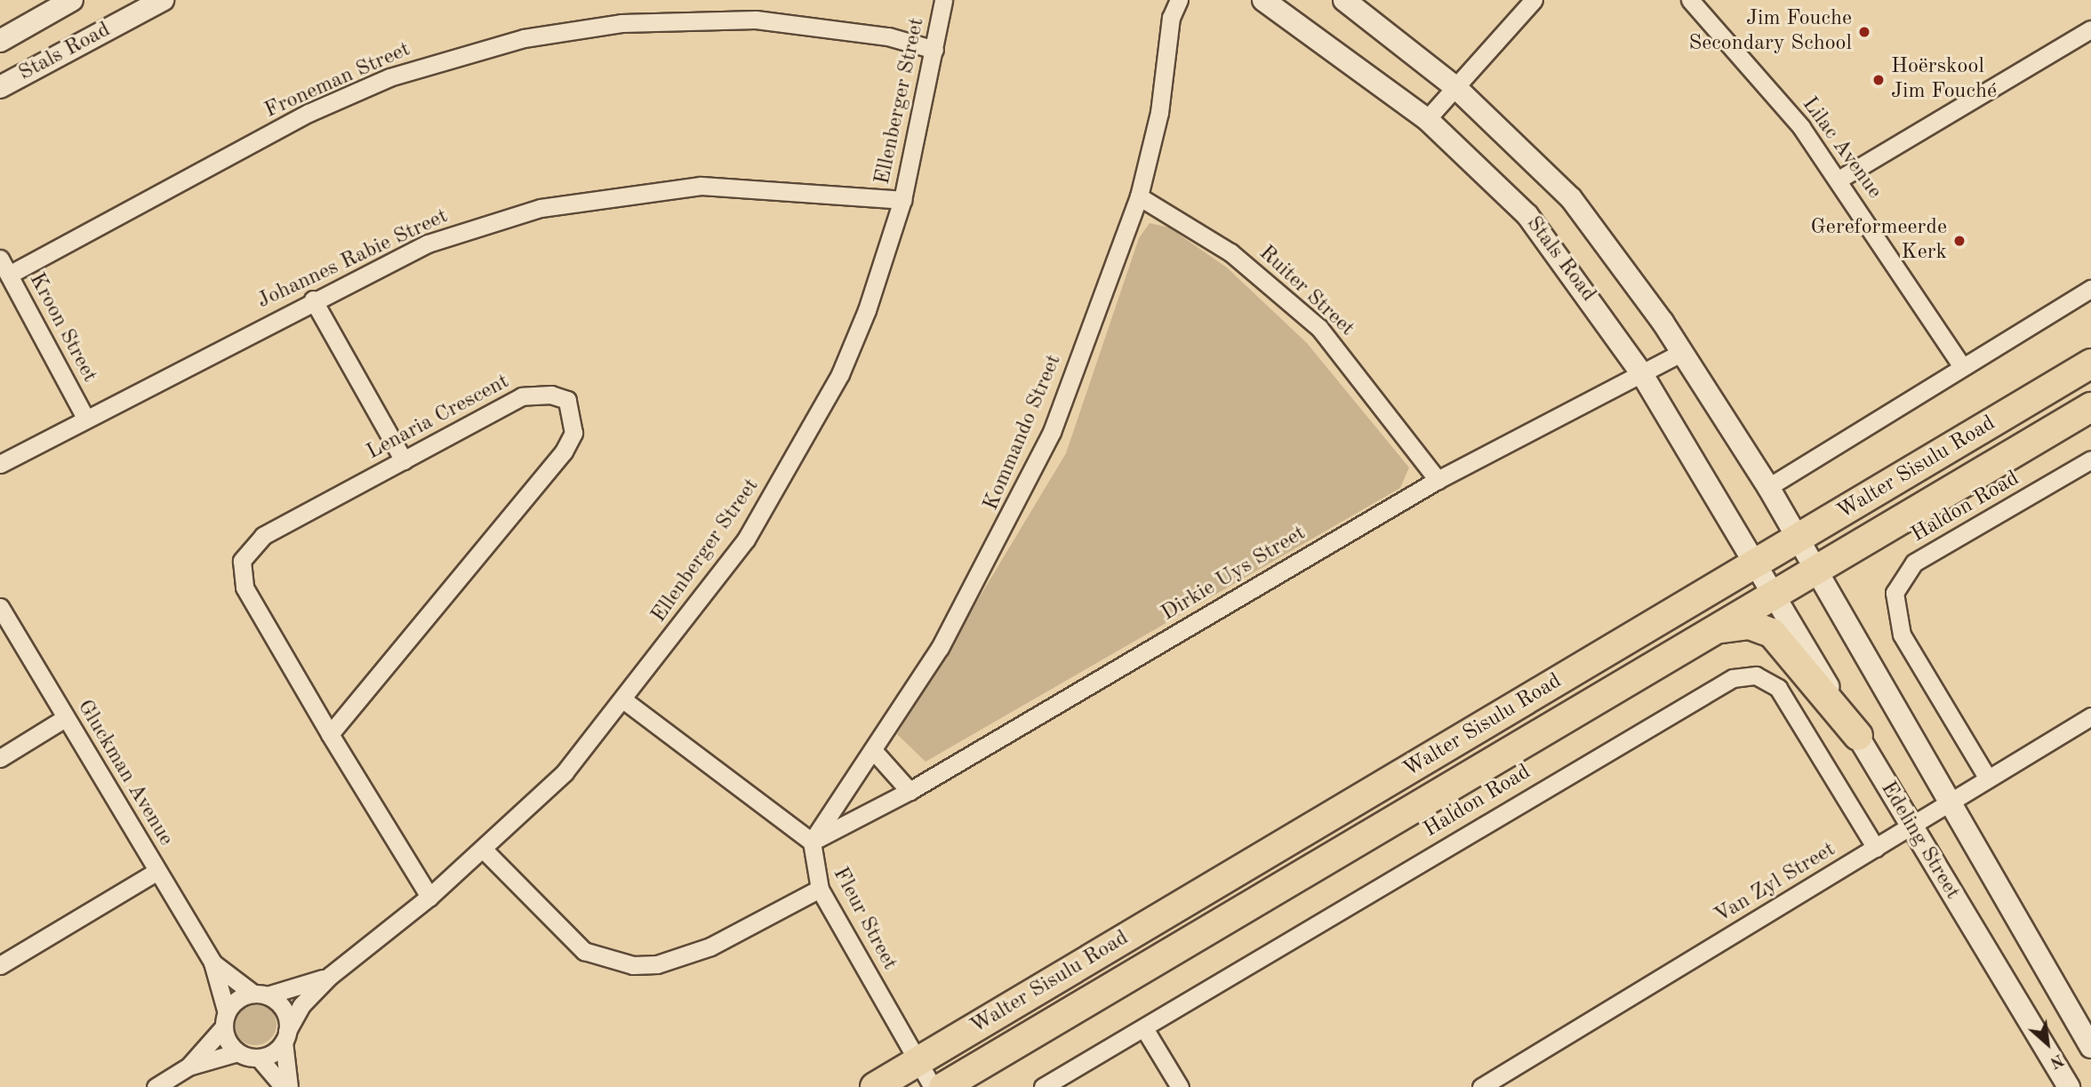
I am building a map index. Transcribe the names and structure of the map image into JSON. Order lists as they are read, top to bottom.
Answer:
{
  "streets": {
    "highway": ["Walter Sisulu Road"],
    "street": [
      "Stals Road",
      "Froneman Street",
      "Ellenberger Street",
      "Lilac Avenue",
      "Johannes Rabie Street",
      "Ruiter Street",
      "Kroon Street",
      "Lenaria Crescent",
      "Kommando Street",
      "Haldon Road",
      "Dirkie Uys Street",
      "Gluckman Avenue",
      "Edeling Street",
      "Van Zyl Street",
      "Fleur Street"
    ]
  },
  "crossings": [
    ["Stals Road", "Walter Sisulu Road"],
    ["Stals Road", "Dirkie Uys Street"],
    ["Stals Road", "Edeling Street"],
    ["Froneman Street", "Ellenberger Street"],
    ["Froneman Street", "Kroon Street"],
    ["Ellenberger Street", "Johannes Rabie Street"],
    ["Ellenberger Street", "Lenaria Crescent"],
    ["Ellenberger Street", "Gluckman Avenue"],
    ["Johannes Rabie Street", "Kroon Street"],
    ["Ruiter Street", "Kommando Street"],
    ["Ruiter Street", "Dirkie Uys Street"],
    ["Kommando Street", "Dirkie Uys Street"],
    ["Kommando Street", "Fleur Street"],
    ["Walter Sisulu Road", "Edeling Street"],
    ["Walter Sisulu Road", "Fleur Street"],
    ["Haldon Road", "Van Zyl Street"],
    ["Dirkie Uys Street", "Fleur Street"],
    ["Edeling Street", "Van Zyl Street"]
  ],
  "places": ["Jim Fouche Secondary School", "Hoërskool Jim Fouché", "Gereformeerde Kerk"],
  "north": "bottom right"
}
